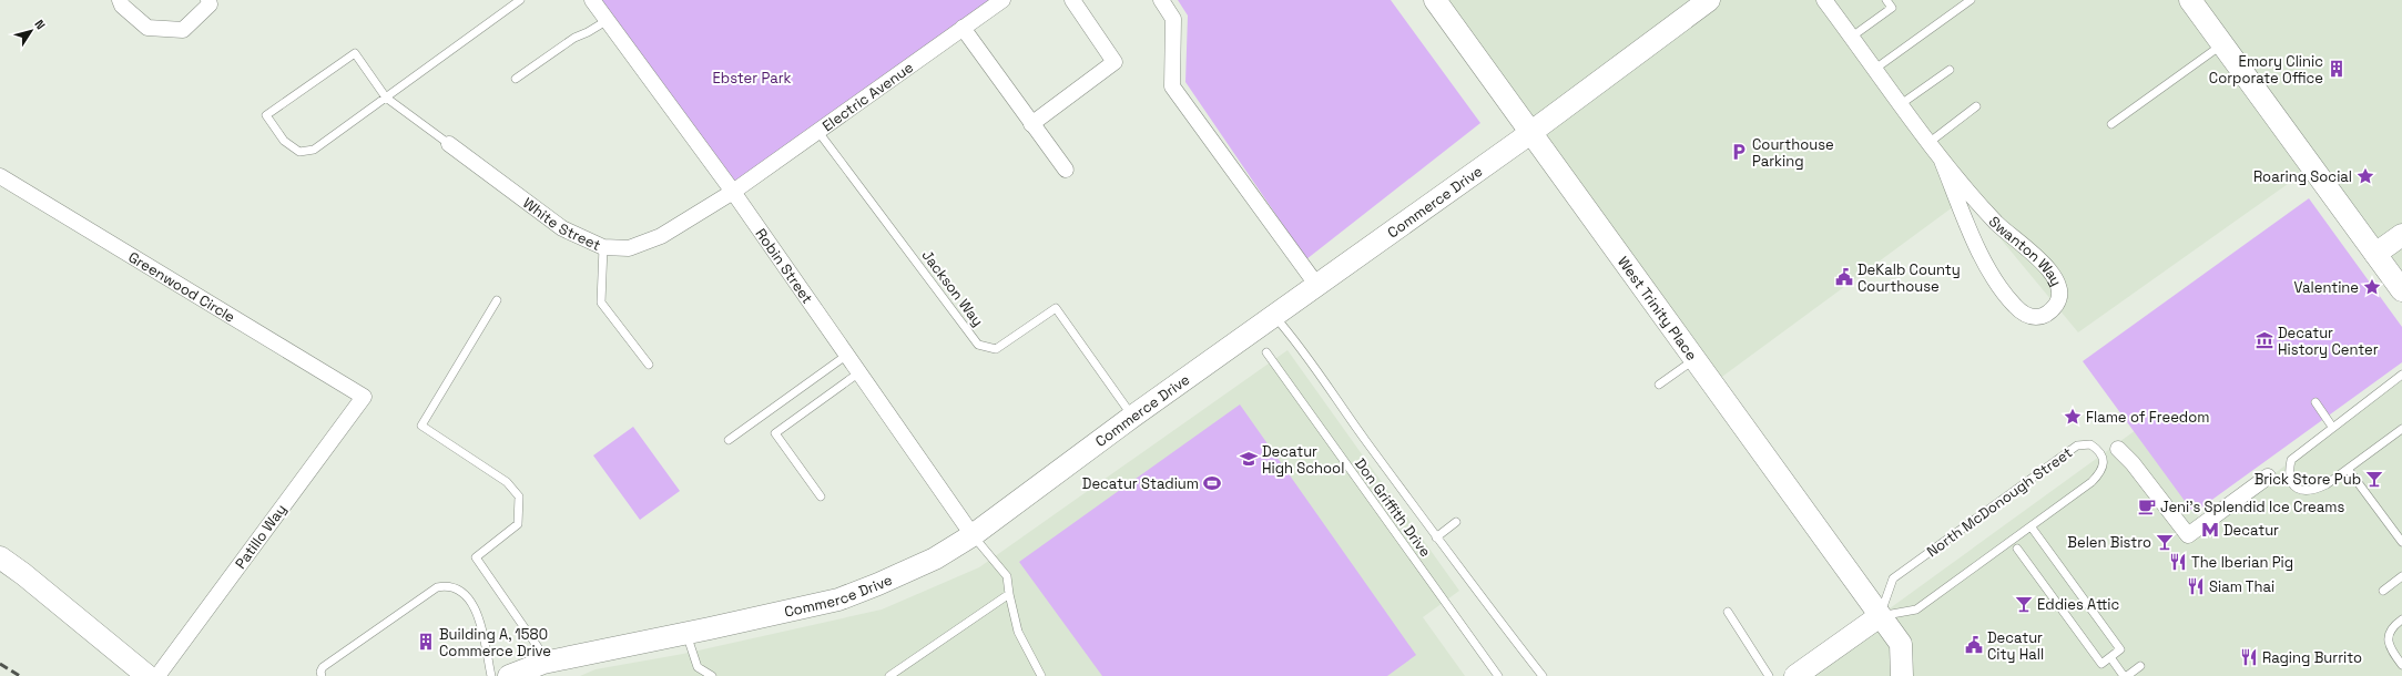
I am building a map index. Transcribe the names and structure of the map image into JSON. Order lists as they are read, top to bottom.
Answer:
{
  "streets": {
    "main road": ["Commerce Drive", "West Trinity Place", "North McDonough Street"],
    "street": [
      "Electric Avenue",
      "White Street",
      "Swanton Way",
      "Robin Street",
      "Greenwood Circle",
      "Patillo Way"
    ],
    "lane": ["Jackson Way", "Don Griffith Drive"]
  },
  "crossings": [
    ["Electric Avenue", "White Street"],
    ["Electric Avenue", "Robin Street"],
    ["Electric Avenue", "Jackson Way"],
    ["Commerce Drive", "Robin Street"],
    ["Commerce Drive", "Jackson Way"],
    ["Commerce Drive", "West Trinity Place"],
    ["White Street", "Robin Street"],
    ["Greenwood Circle", "Patillo Way"],
    ["West Trinity Place", "North McDonough Street"]
  ],
  "parks": ["Ebster Park"],
  "places": {
    "building": ["Emory Clinic Corporate Office", "Building A, 1580 Commerce Drive"],
    "parking": ["Courthouse Parking"],
    "place": ["Roaring Social", "Valentine", "Flame of Freedom"],
    "public building": ["DeKalb County Courthouse", "Decatur City Hall"],
    "museum": ["Decatur History Center"],
    "school or university": ["Decatur High School"],
    "bar": ["Brick Store Pub", "Belen Bistro", "Eddies Attic"],
    "sports": ["Decatur Stadium"],
    "cafe": ["Jeni's Splendid Ice Creams"],
    "metro station": ["Decatur"],
    "restaurant": ["The Iberian Pig", "Siam Thai", "Raging Burrito"]
  },
  "north": "top right"
}
